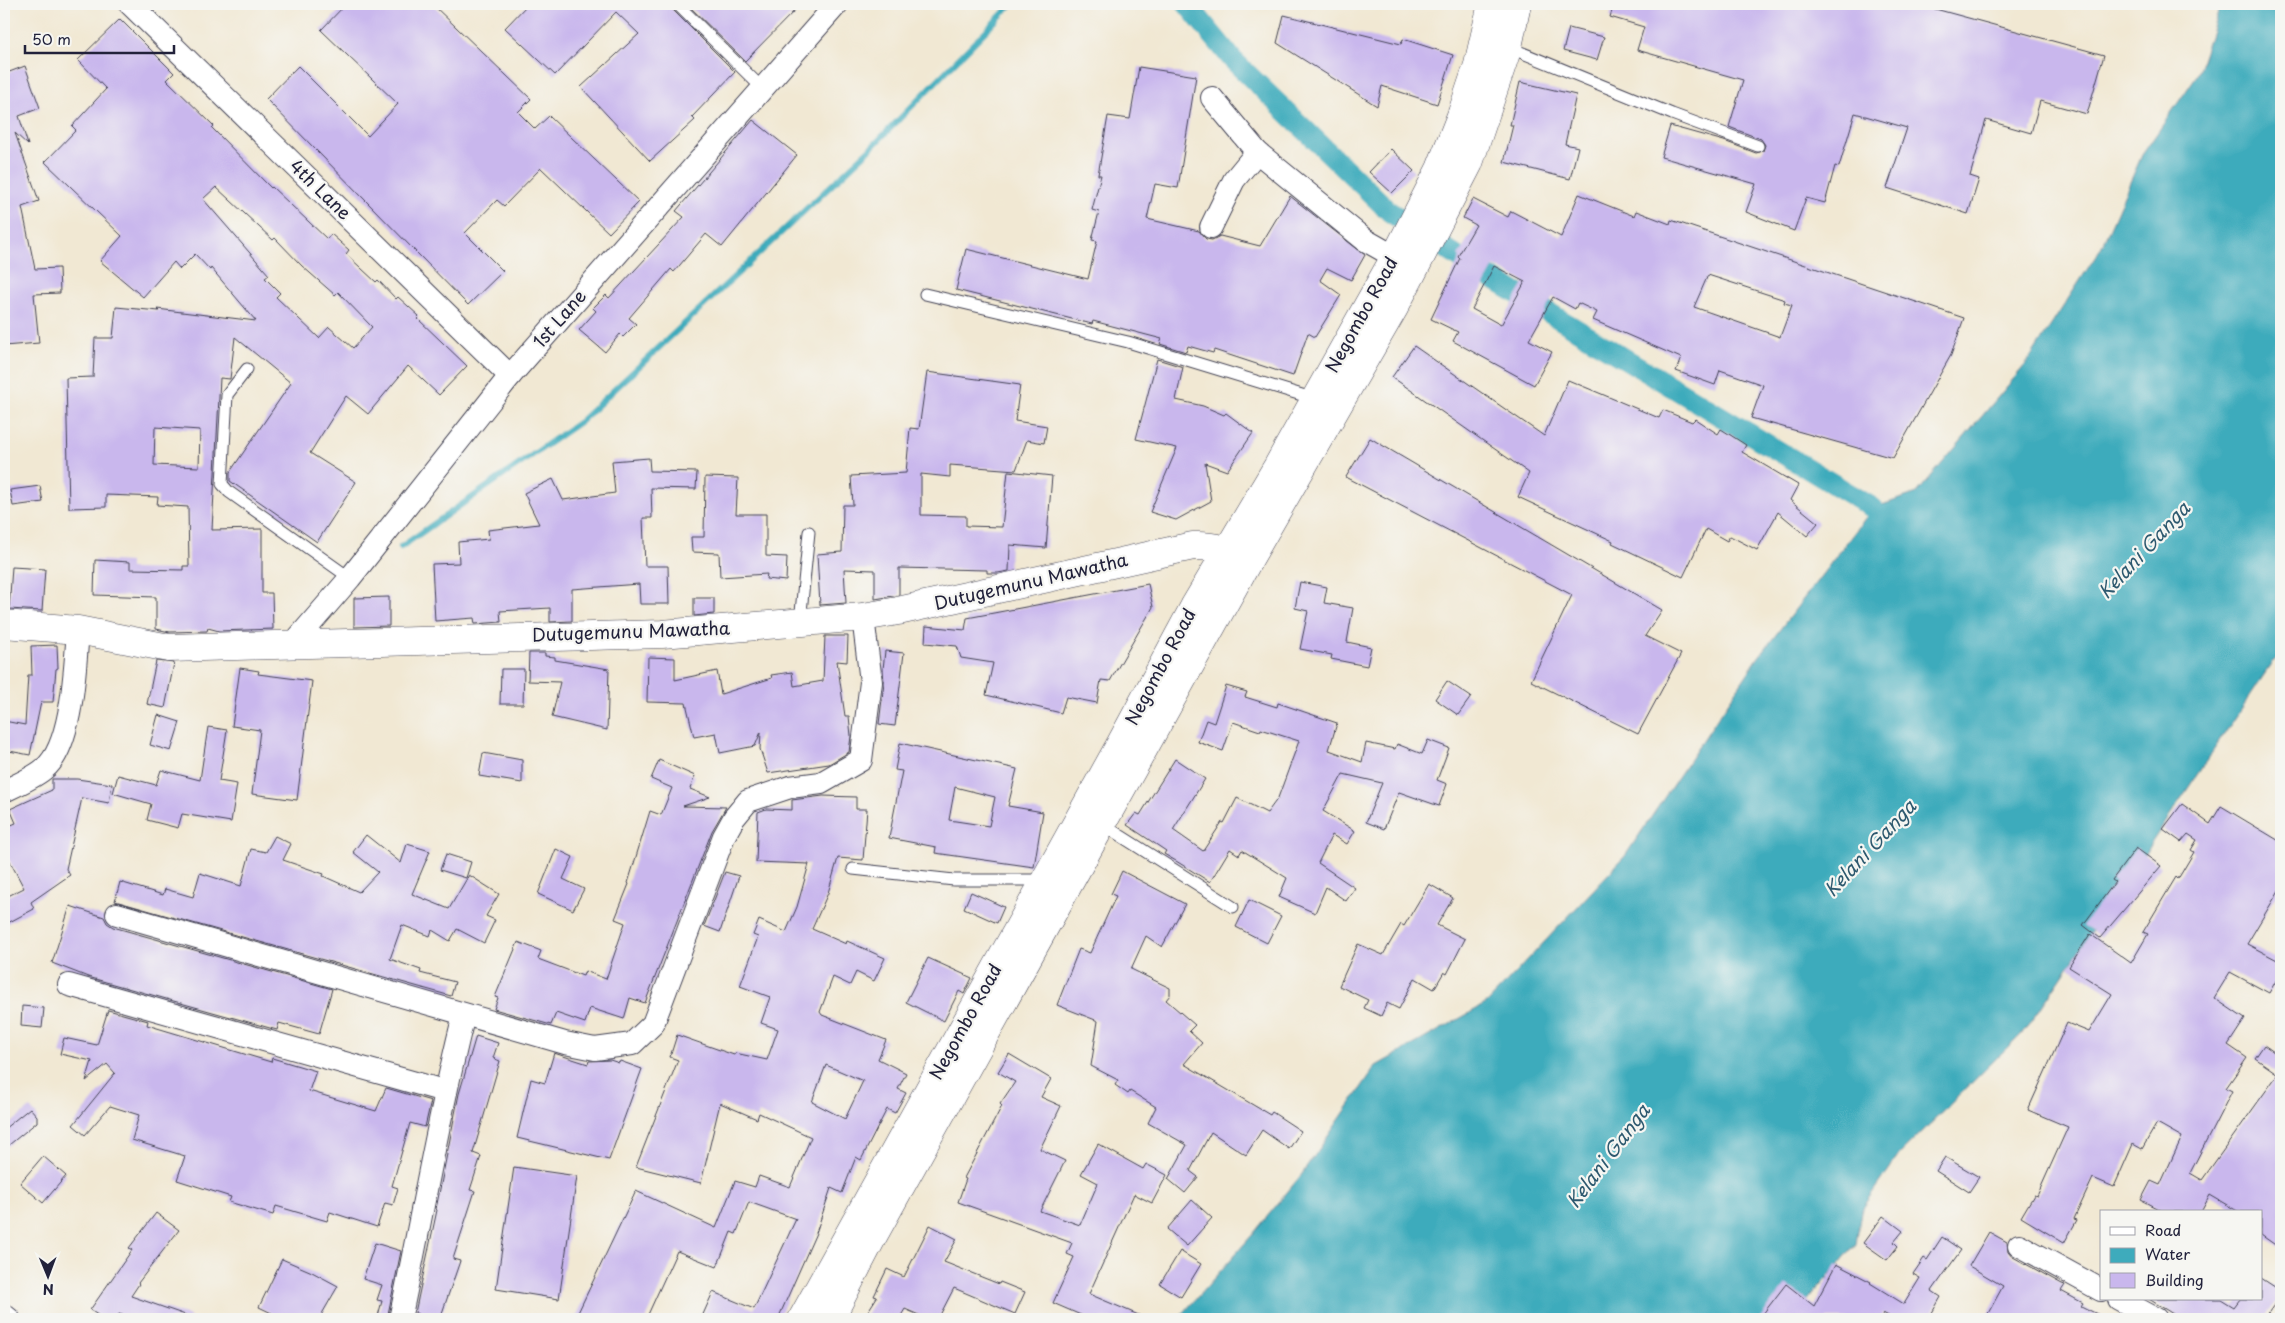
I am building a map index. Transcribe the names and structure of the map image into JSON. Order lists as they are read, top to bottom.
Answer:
{
  "streets": {
    "main road": ["Negombo Road", "Dutugemunu Mawatha"],
    "street": ["4th Lane", "1st Lane"]
  },
  "crossings": [
    ["4th Lane", "1st Lane"],
    ["Negombo Road", "Dutugemunu Mawatha"],
    ["1st Lane", "Dutugemunu Mawatha"]
  ],
  "water": ["Kelani Ganga"],
  "legend": ["Road", "Water", "Building"],
  "scale_bar": "50 m",
  "north": "bottom"
}
